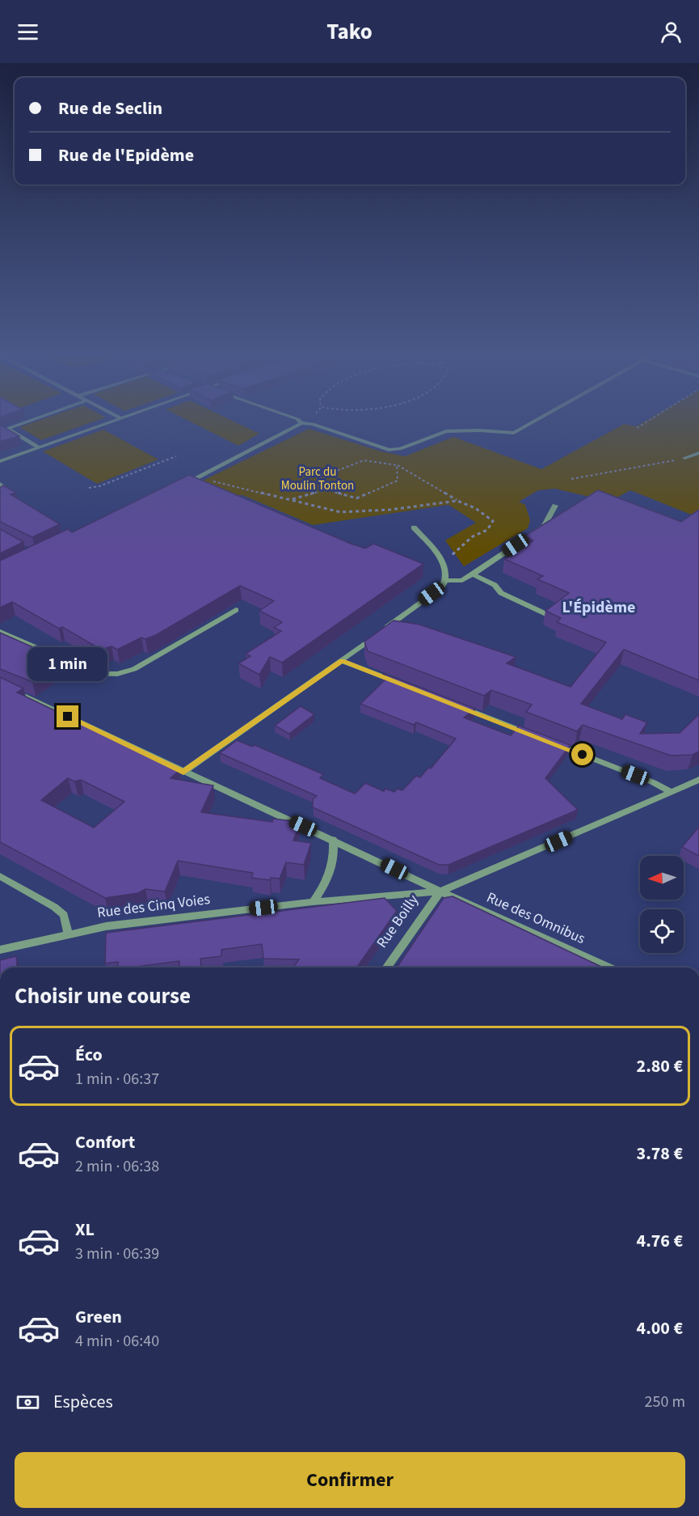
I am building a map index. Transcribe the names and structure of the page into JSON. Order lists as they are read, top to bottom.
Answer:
{
  "streets": {
    "street": ["Rue des Cinq Voies", "Rue des Omnibus", "Rue Boilly"]
  },
  "crossings": [
    ["Rue des Cinq Voies", "Rue des Omnibus"],
    ["Rue des Cinq Voies", "Rue Boilly"],
    ["Rue des Omnibus", "Rue Boilly"]
  ],
  "districts": ["L'Épidème"],
  "parks": ["Parc du Moulin Tonton"],
  "north": "left",
  "page": {
    "header": "Tako",
    "banner": ["Rue de Seclin", "Rue de l'Epidème"],
    "bubble": "1 min",
    "heading": "Choisir une course",
    "list": [
      {
        "name": "Éco",
        "note": "1 min · 06:37",
        "value": "2.80 €"
      },
      {
        "name": "Confort",
        "note": "2 min · 06:38",
        "value": "3.78 €"
      },
      {
        "name": "XL",
        "note": "3 min · 06:39",
        "value": "4.76 €"
      },
      {
        "name": "Green",
        "note": "4 min · 06:40",
        "value": "4.00 €"
      }
    ],
    "pay": ["Espèces", "250 m"],
    "buttons": "Confirmer"
  }
}
